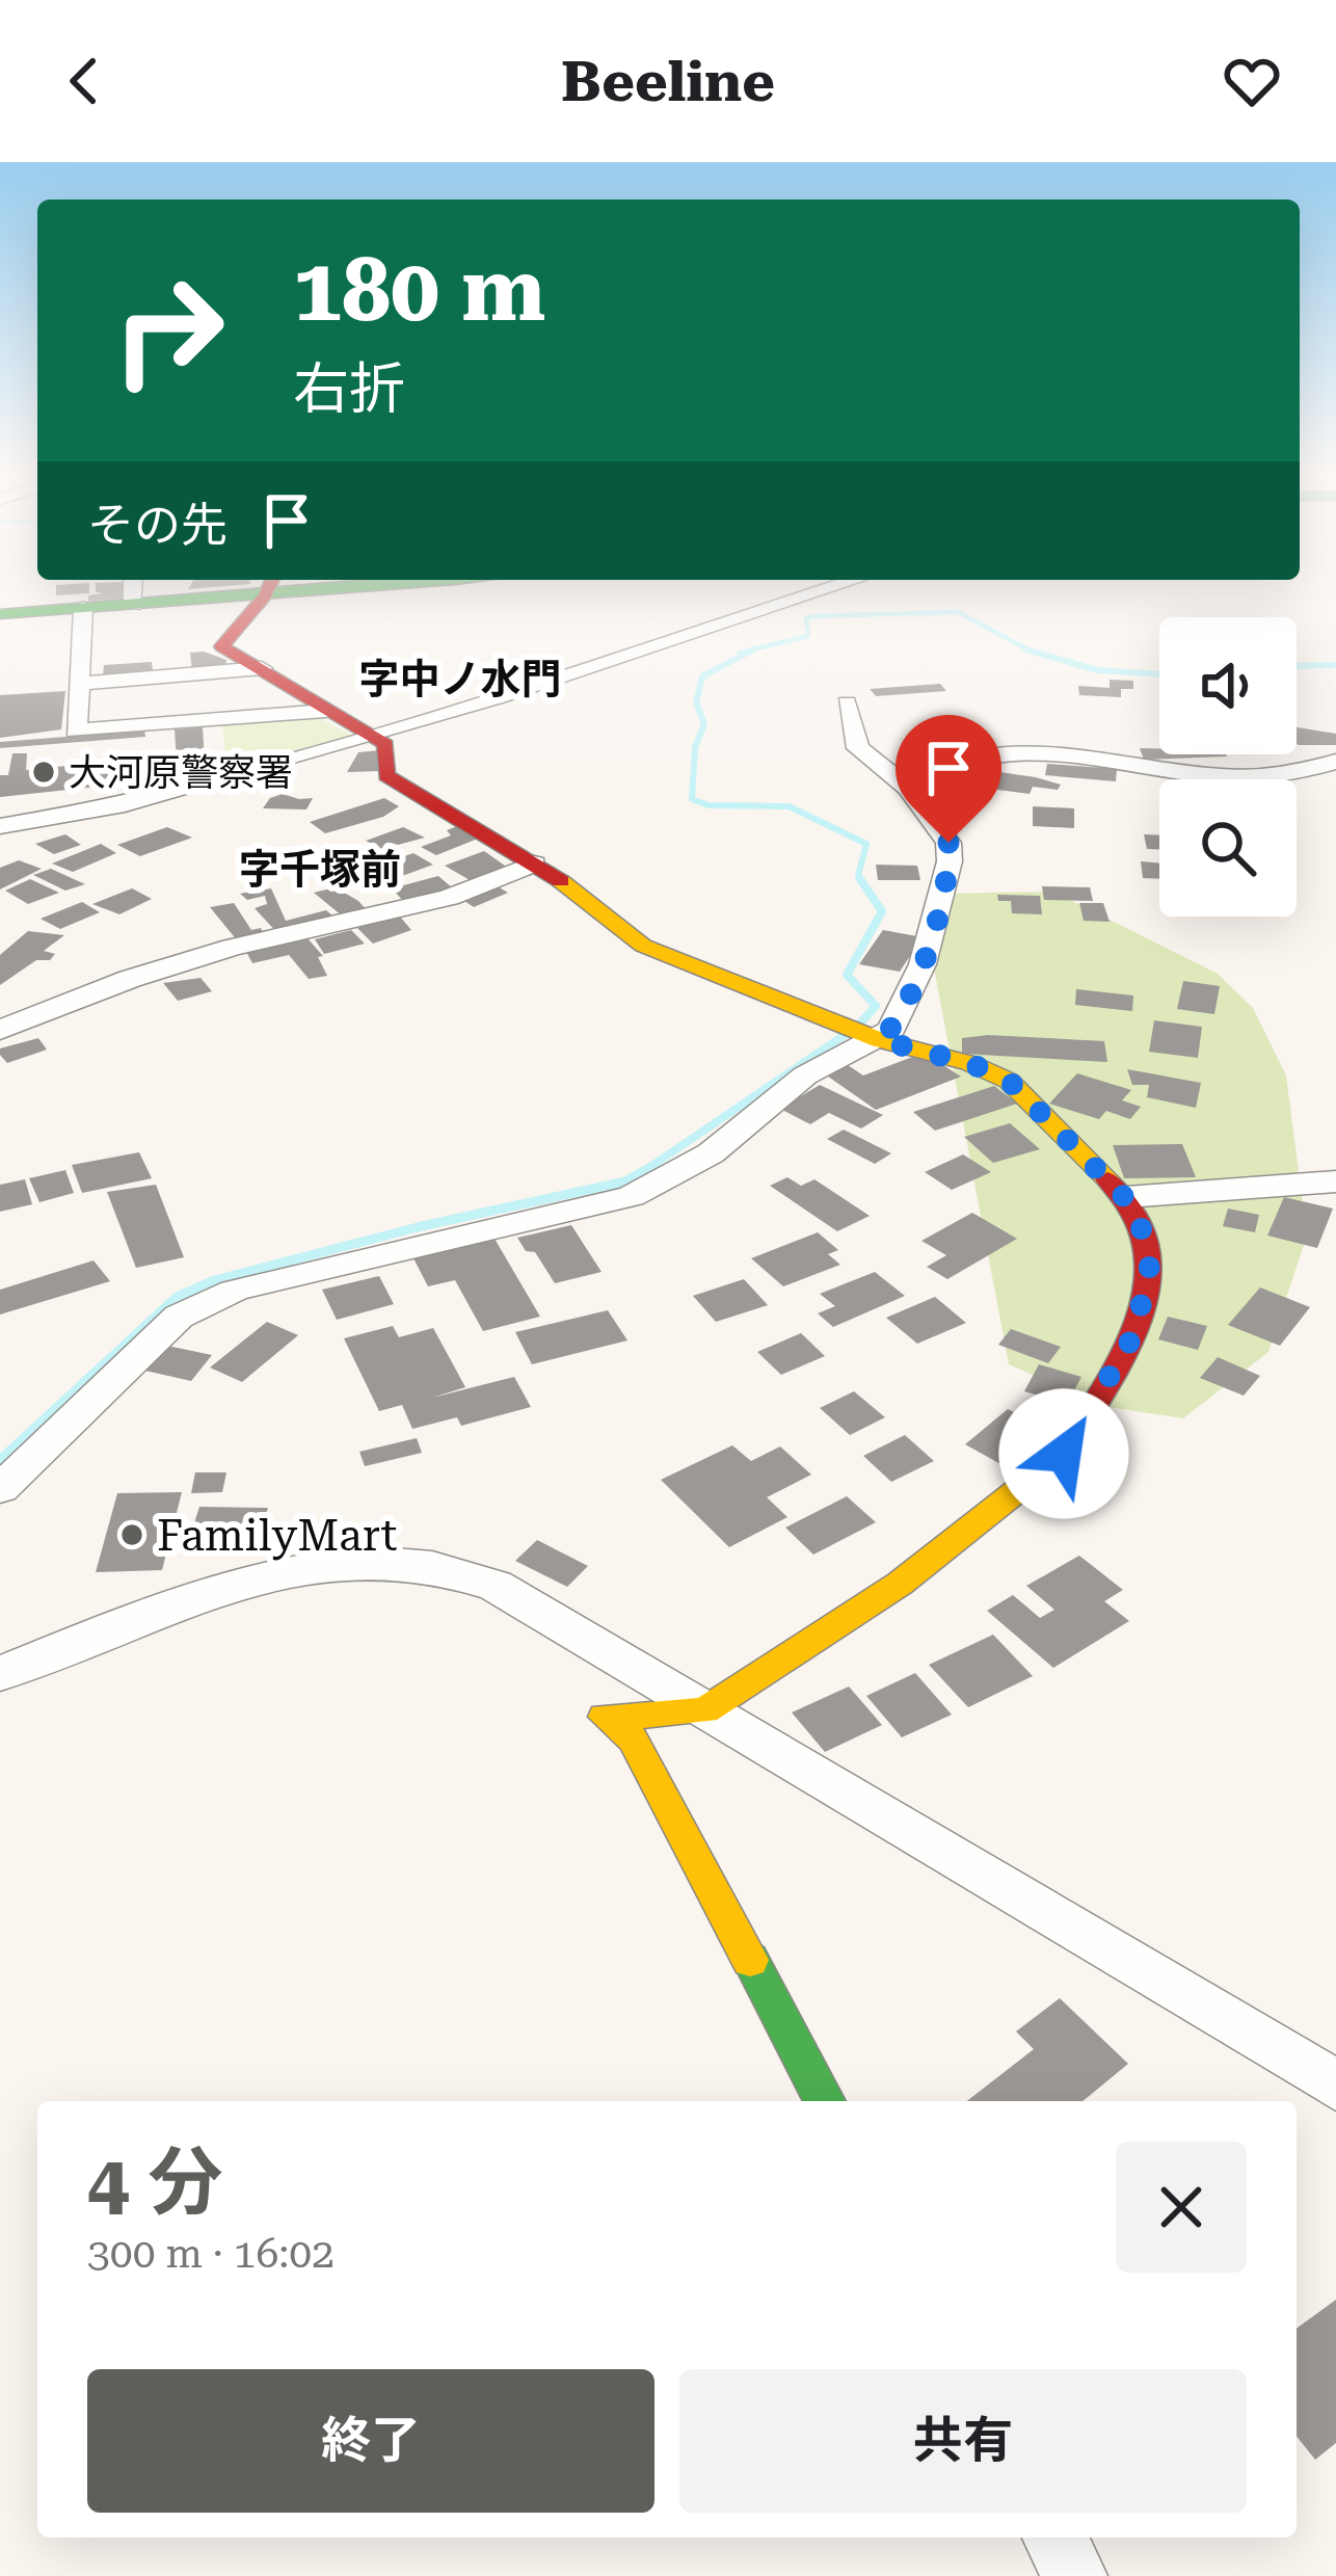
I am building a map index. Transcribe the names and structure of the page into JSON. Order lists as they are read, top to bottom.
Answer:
{
  "districts": ["字中ノ水門", "字千塚前"],
  "places": ["大河原警察署", "FamilyMart"],
  "page": {
    "header": "Beeline",
    "turn": ["180 m", "右折"],
    "then": "その先",
    "heading": ["4 分", "300 m · 16:02"],
    "buttons": ["終了", "共有"]
  }
}
